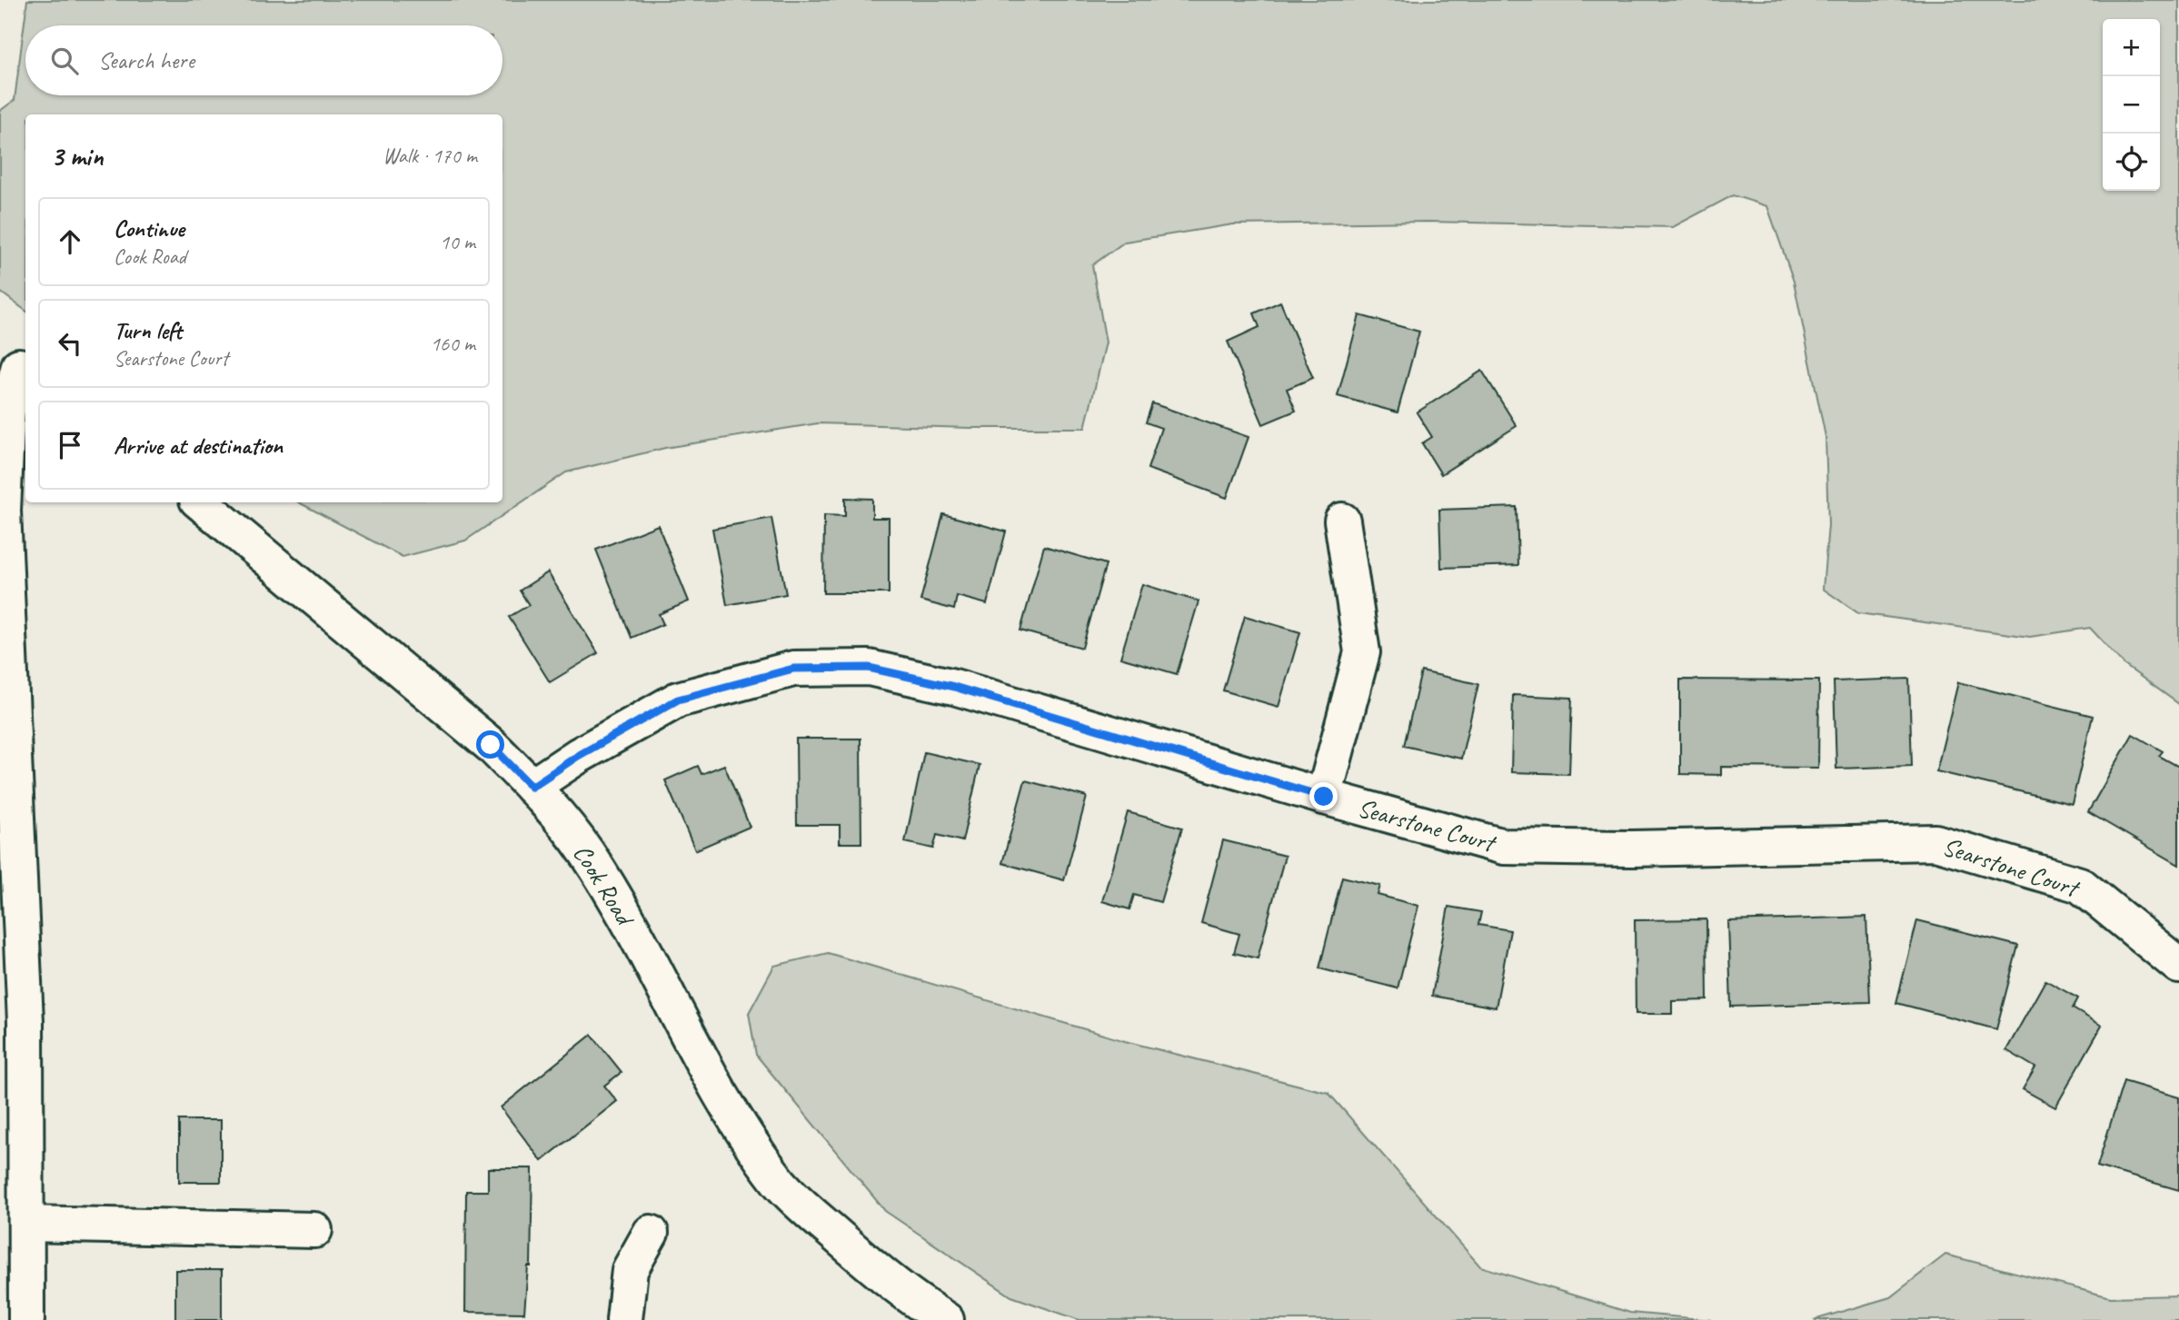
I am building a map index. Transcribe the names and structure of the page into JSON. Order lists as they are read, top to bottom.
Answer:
{
  "streets": {
    "street": ["Searstone Court", "Cook Road"]
  },
  "crossings": [
    ["Searstone Court", "Cook Road"]
  ],
  "page": {
    "map_buttons": ["+", "−"],
    "search": "Search here",
    "heading": ["3 min", "Walk · 170 m"],
    "list": [
      ["Continue", "Cook Road", "10 m"],
      ["Turn left", "Searstone Court", "160 m"],
      "Arrive at destination"
    ]
  }
}
